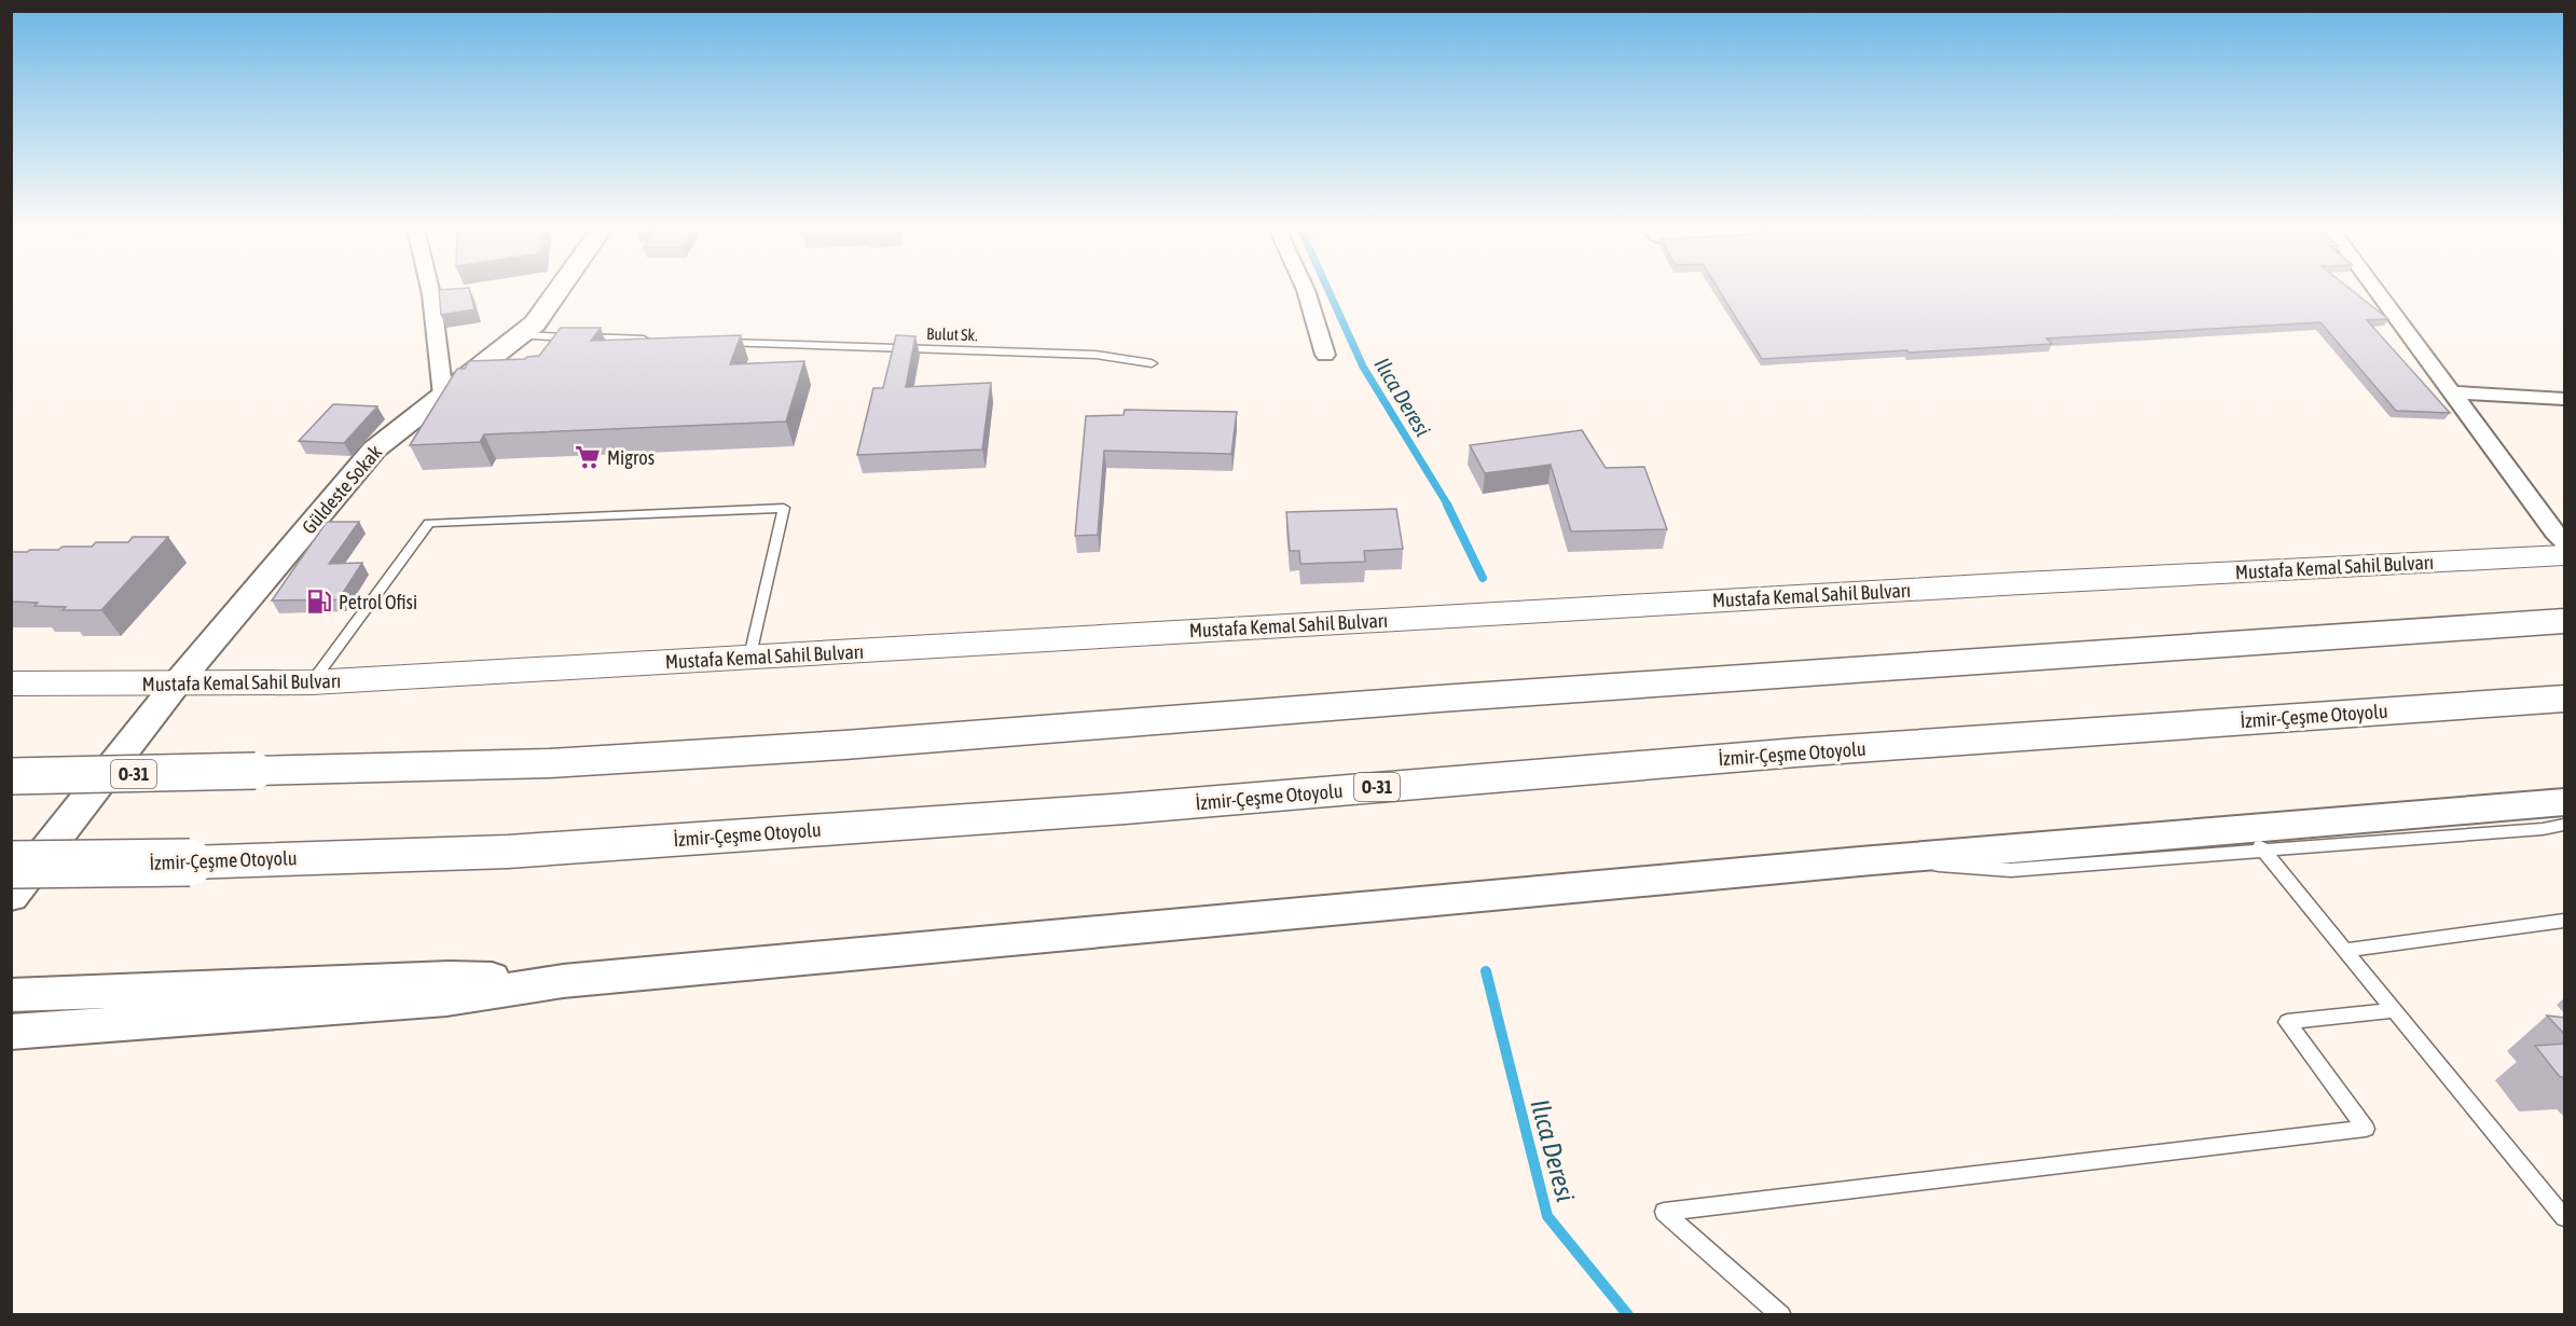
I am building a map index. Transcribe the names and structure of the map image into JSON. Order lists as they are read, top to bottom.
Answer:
{
  "streets": {
    "highway": ["İzmir-Çeşme Otoyolu", "O-31"],
    "main road": ["Mustafa Kemal Sahil Bulvarı"],
    "street": ["Güldeste Sokak"],
    "lane": ["Bulut Sk."]
  },
  "crossings": [
    ["Güldeste Sokak", "Mustafa Kemal Sahil Bulvarı"]
  ],
  "water": ["Ilıca Deresi"],
  "places": {
    "supermarket": ["Migros"],
    "fuel station": ["Petrol Ofisi"]
  }
}
